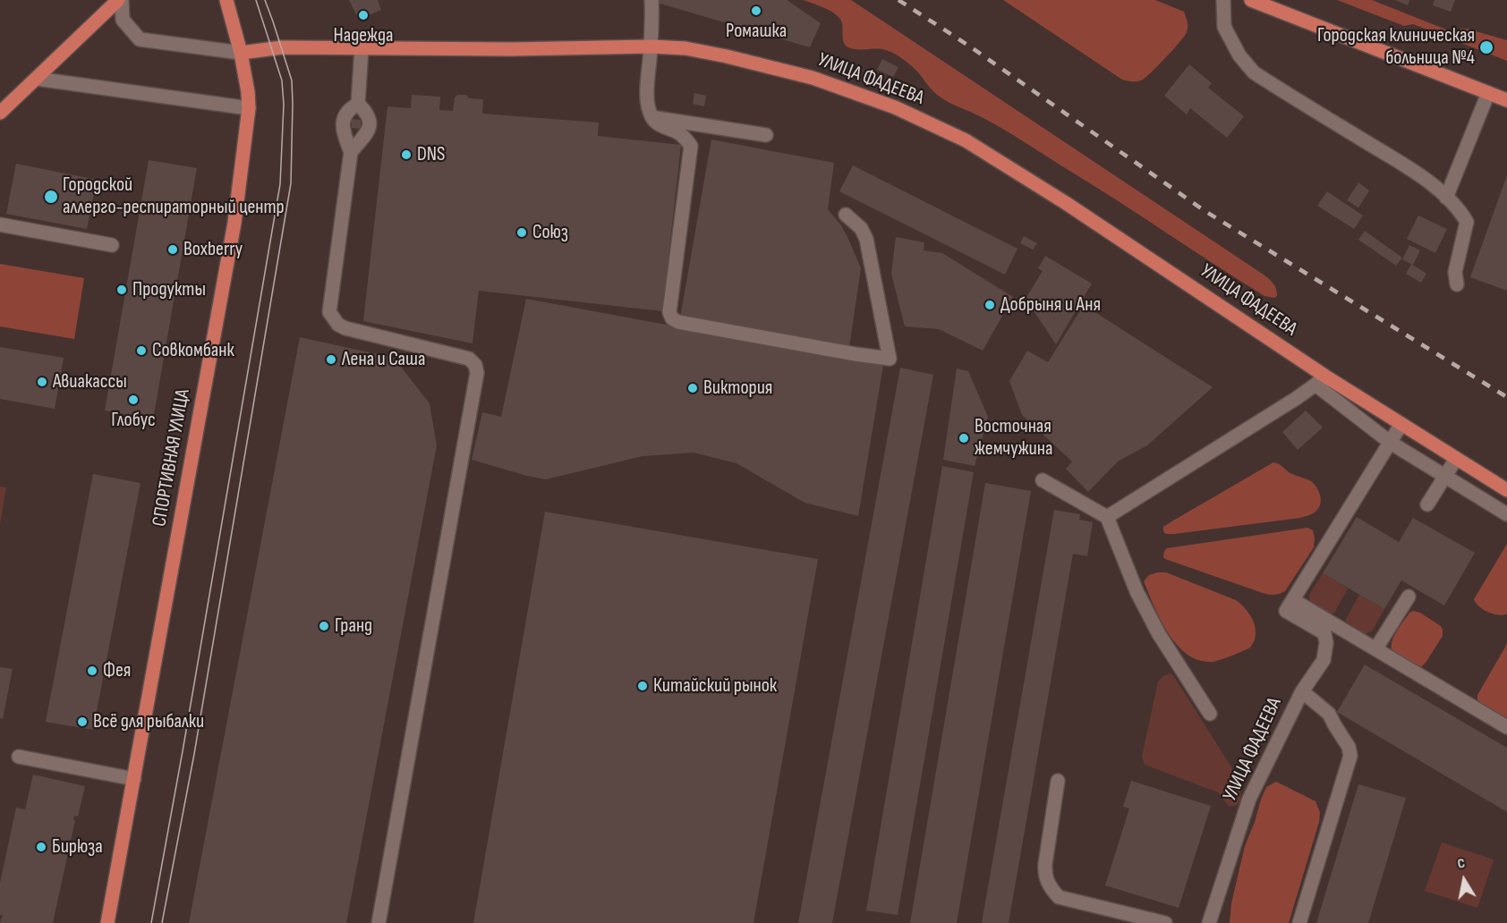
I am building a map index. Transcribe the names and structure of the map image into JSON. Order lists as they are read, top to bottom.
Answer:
{
  "streets": {
    "main road": ["УЛИЦА ФАДЕЕВА", "СПОРТИВНАЯ УЛИЦА"]
  },
  "crossings": [
    ["УЛИЦА ФАДЕЕВА", "СПОРТИВНАЯ УЛИЦА"]
  ],
  "places": [
    "Ромашка",
    "Надежда",
    "Городская клиническая больница №4",
    "DNS",
    "Городской аллерго-респираторный центр",
    "Союз",
    "Boxberry",
    "Продукты",
    "Добрыня и Аня",
    "Совкомбанк",
    "Лена и Саша",
    "Авиакассы",
    "Виктория",
    "Глобус",
    "Восточная жемчужина",
    "Гранд",
    "Фея",
    "Китайский рынок",
    "Всё для рыбалки",
    "Бирюза"
  ],
  "north": "top"
}
